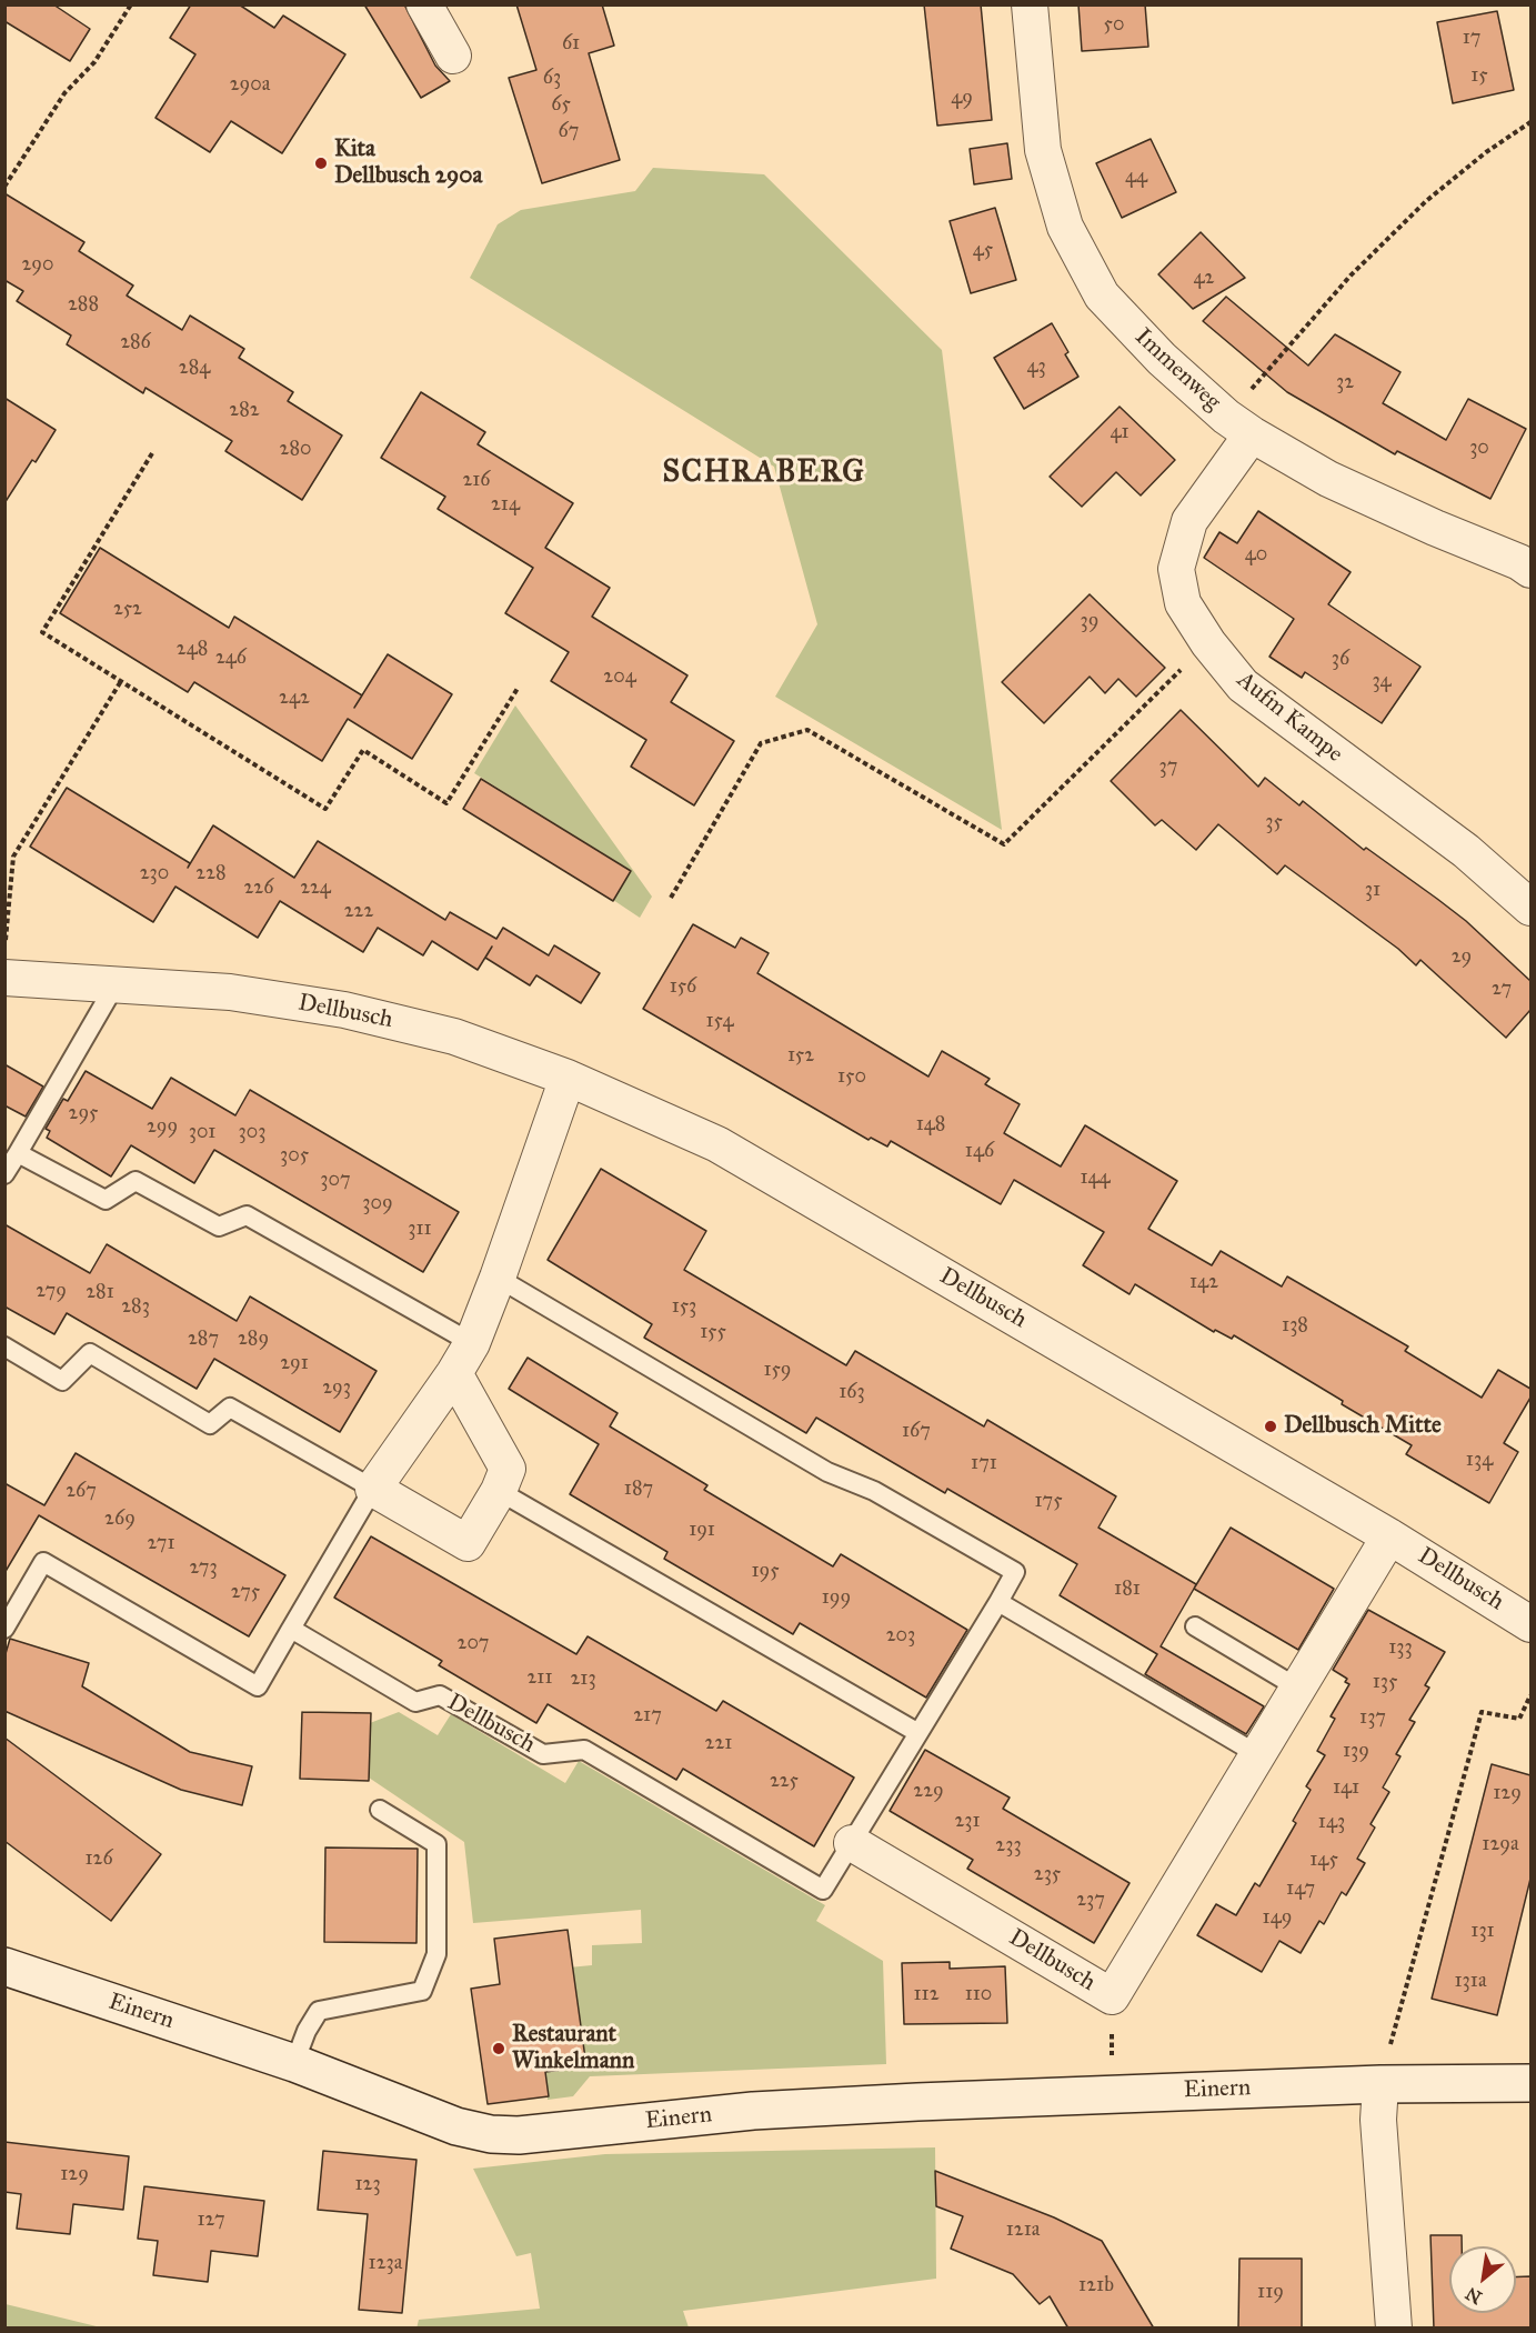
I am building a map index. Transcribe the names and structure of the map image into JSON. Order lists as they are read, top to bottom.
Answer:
{
  "streets": {
    "main road": ["Einern"],
    "street": ["Immenweg", "Aufm Kampe", "Dellbusch"]
  },
  "crossings": [
    ["Immenweg", "Aufm Kampe"]
  ],
  "districts": ["SCHRABERG"],
  "places": ["Kita Dellbusch 290a", "Dellbusch Mitte", "Restaurant Winkelmann"],
  "house_numbers": [
    "50",
    "17",
    "61",
    "15",
    "63",
    "290a",
    "49",
    "65",
    "67",
    "44",
    "45",
    "290",
    "42",
    "288",
    "286",
    "43",
    "284",
    "32",
    "282",
    "41",
    "30",
    "280",
    "216",
    "214",
    "40",
    "252",
    "39",
    "248",
    "246",
    "36",
    "204",
    "34",
    "242",
    "37",
    "35",
    "230",
    "228",
    "226",
    "224",
    "31",
    "222",
    "29",
    "156",
    "27",
    "154",
    "152",
    "150",
    "295",
    "148",
    "299",
    "301",
    "303",
    "146",
    "305",
    "144",
    "307",
    "309",
    "311",
    "142",
    "279",
    "281",
    "283",
    "153",
    "138",
    "155",
    "287",
    "289",
    "291",
    "159",
    "293",
    "163",
    "167",
    "134",
    "171",
    "187",
    "267",
    "175",
    "269",
    "191",
    "271",
    "273",
    "195",
    "181",
    "275",
    "199",
    "203",
    "207",
    "133",
    "211",
    "213",
    "135",
    "217",
    "137",
    "221",
    "139",
    "225",
    "141",
    "229",
    "129",
    "231",
    "143",
    "129a",
    "233",
    "126",
    "145",
    "235",
    "147",
    "237",
    "149",
    "131",
    "131a",
    "112",
    "110",
    "129",
    "123",
    "127",
    "121a",
    "123a",
    "121b",
    "119"
  ],
  "north": "bottom left"
}
